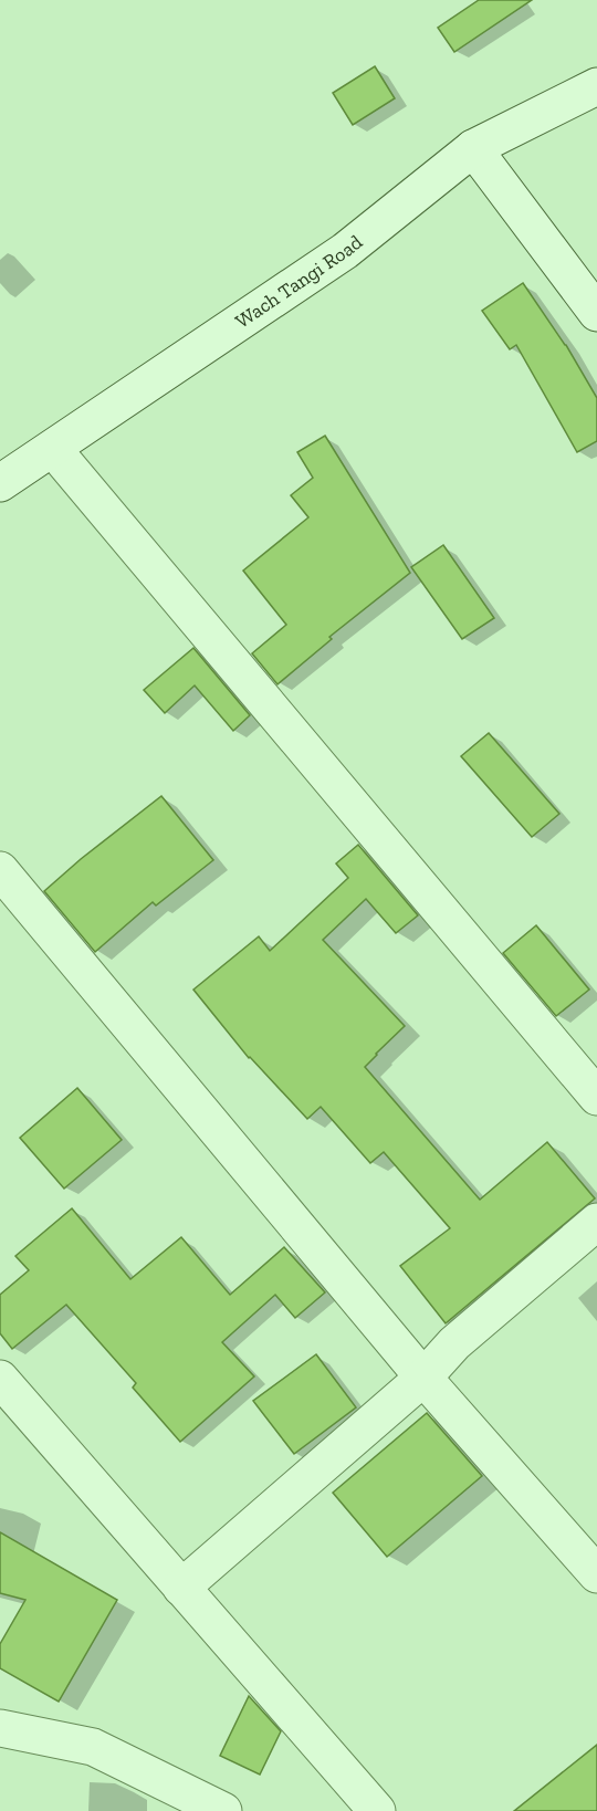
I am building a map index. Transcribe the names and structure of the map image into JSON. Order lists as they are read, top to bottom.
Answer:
{
  "streets": {
    "street": ["Wach Tangi Road"]
  }
}
